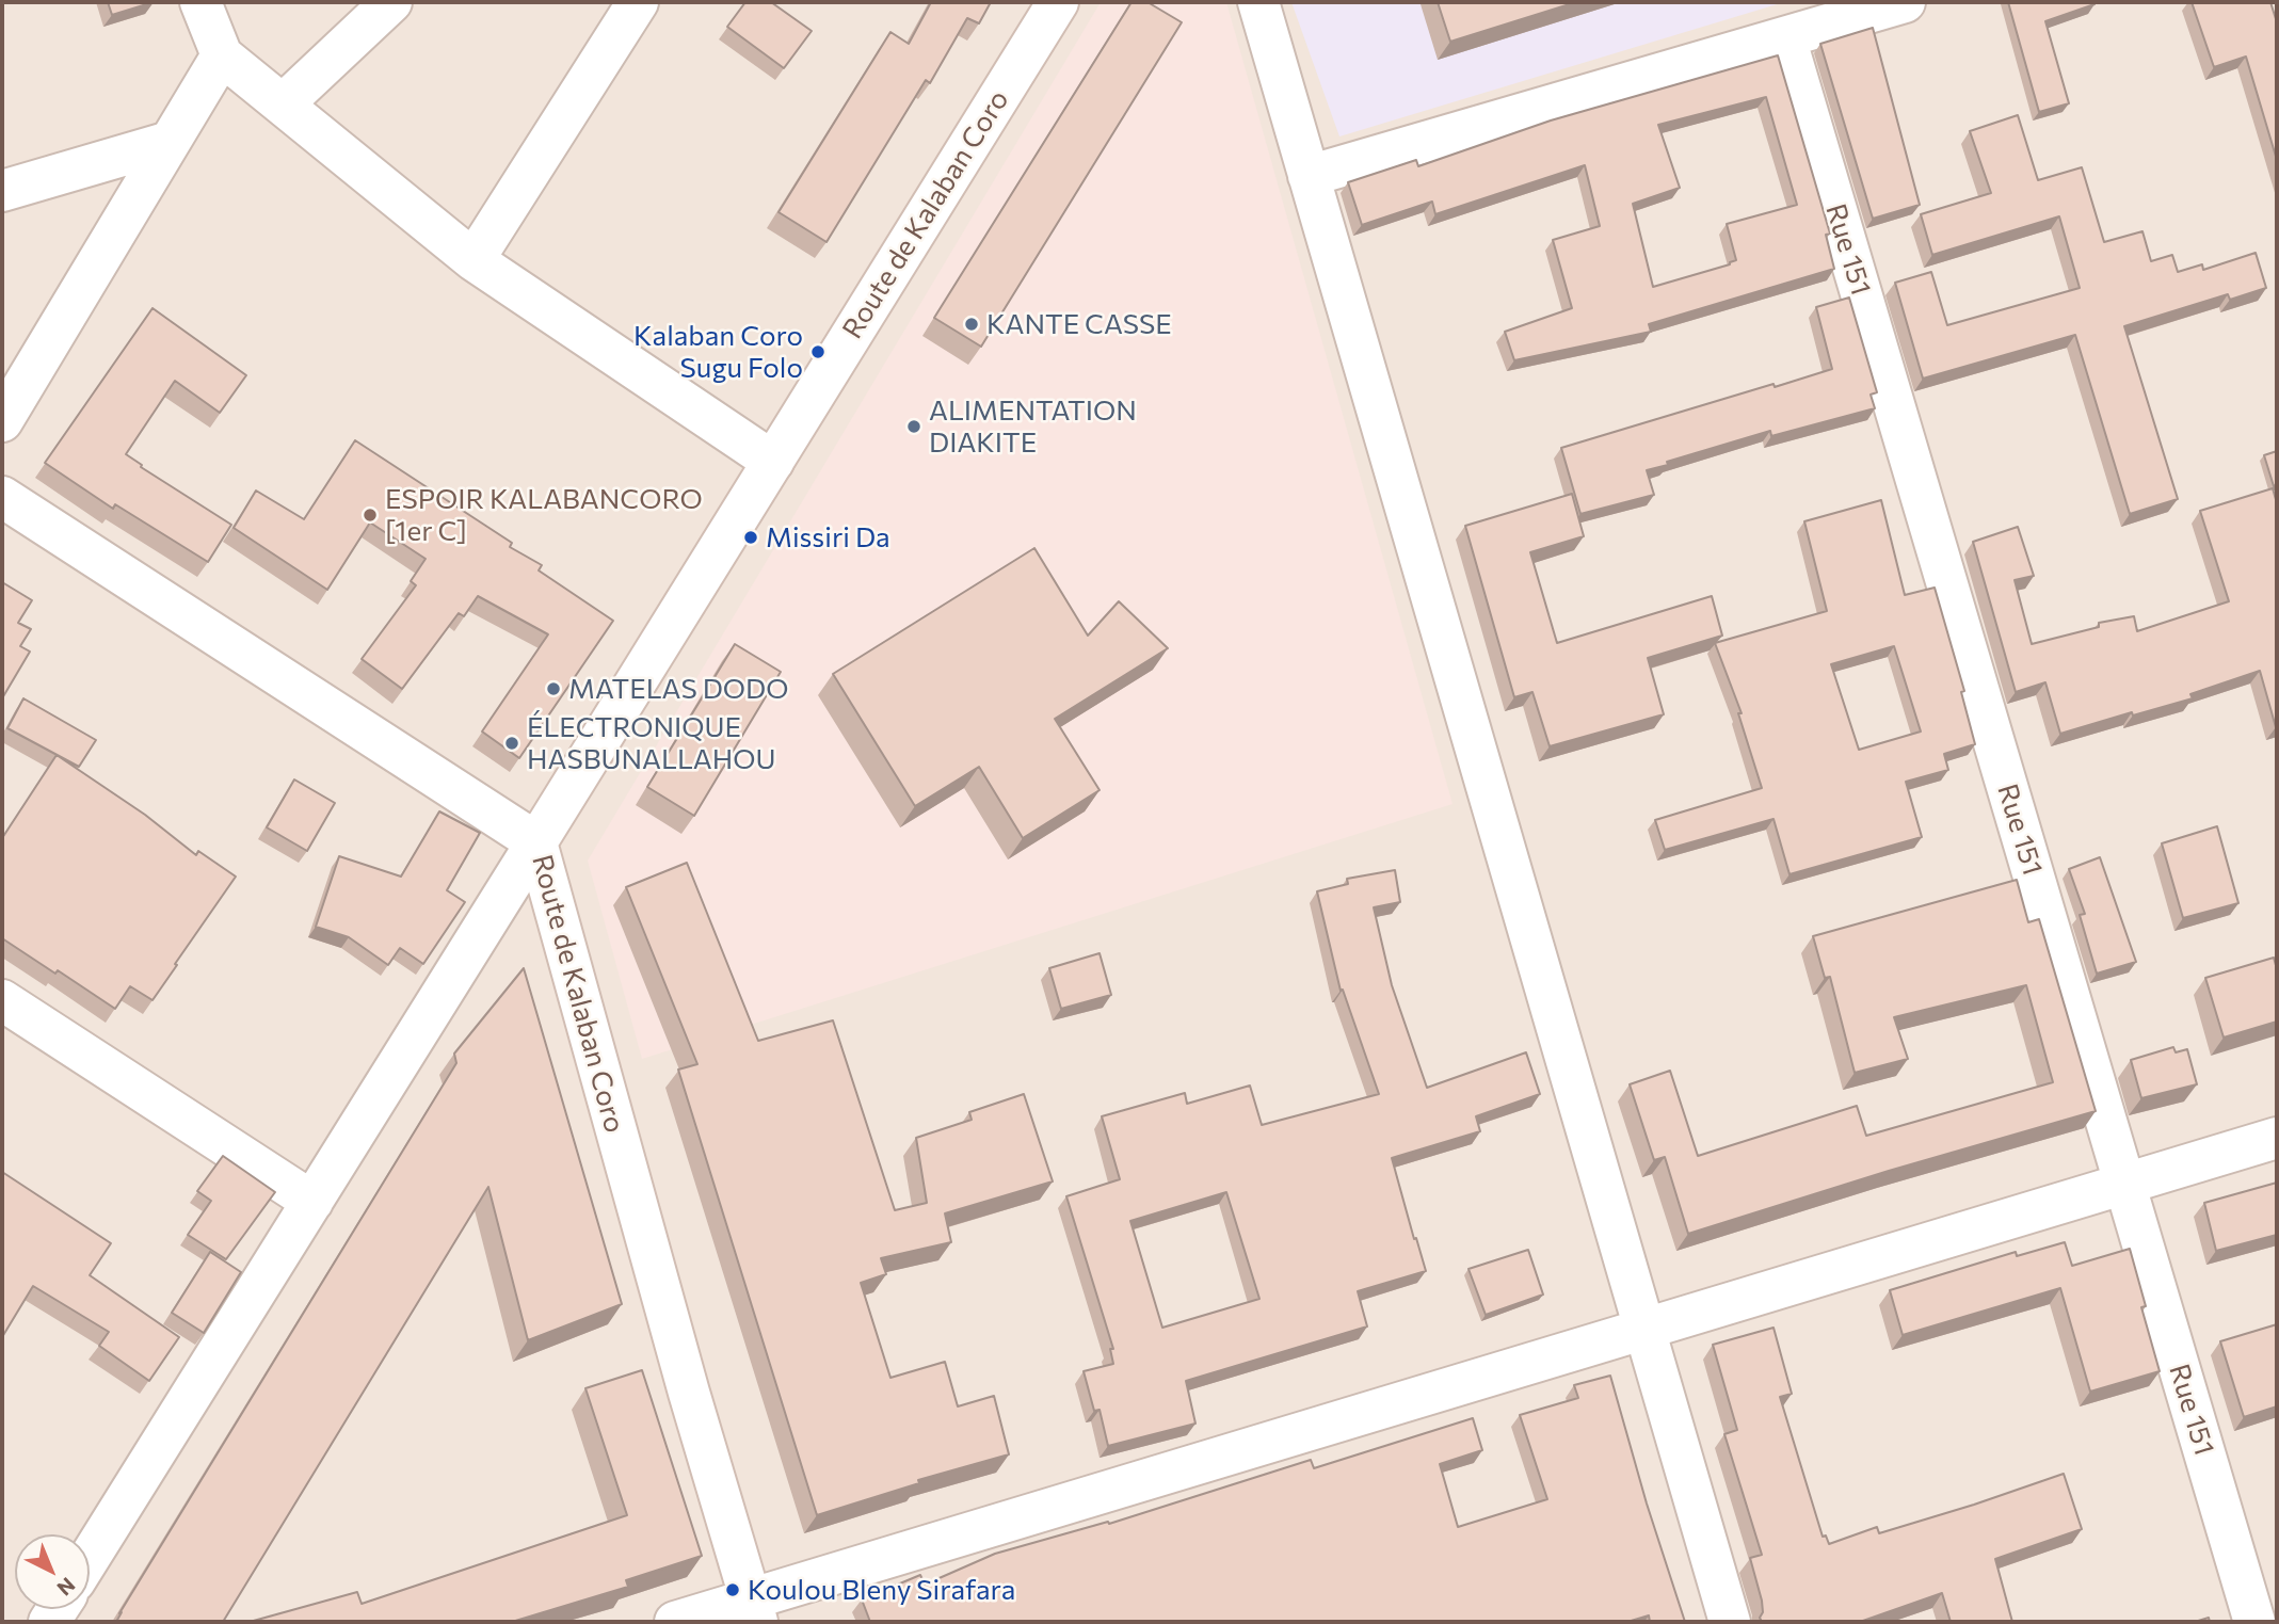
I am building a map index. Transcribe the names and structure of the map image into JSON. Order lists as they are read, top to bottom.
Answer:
{
  "streets": {
    "street": ["Route de Kalaban Coro", "Rue 151"]
  },
  "places": [
    "KANTE CASSE",
    "Kalaban Coro Sugu Folo",
    "ALIMENTATION DIAKITE",
    "ESPOIR KALABANCORO [1er C]",
    "Missiri Da",
    "MATELAS DODO",
    "ÉLECTRONIQUE HASBUNALLAHOU",
    "Koulou Bleny Sirafara"
  ],
  "north": "bottom right"
}
